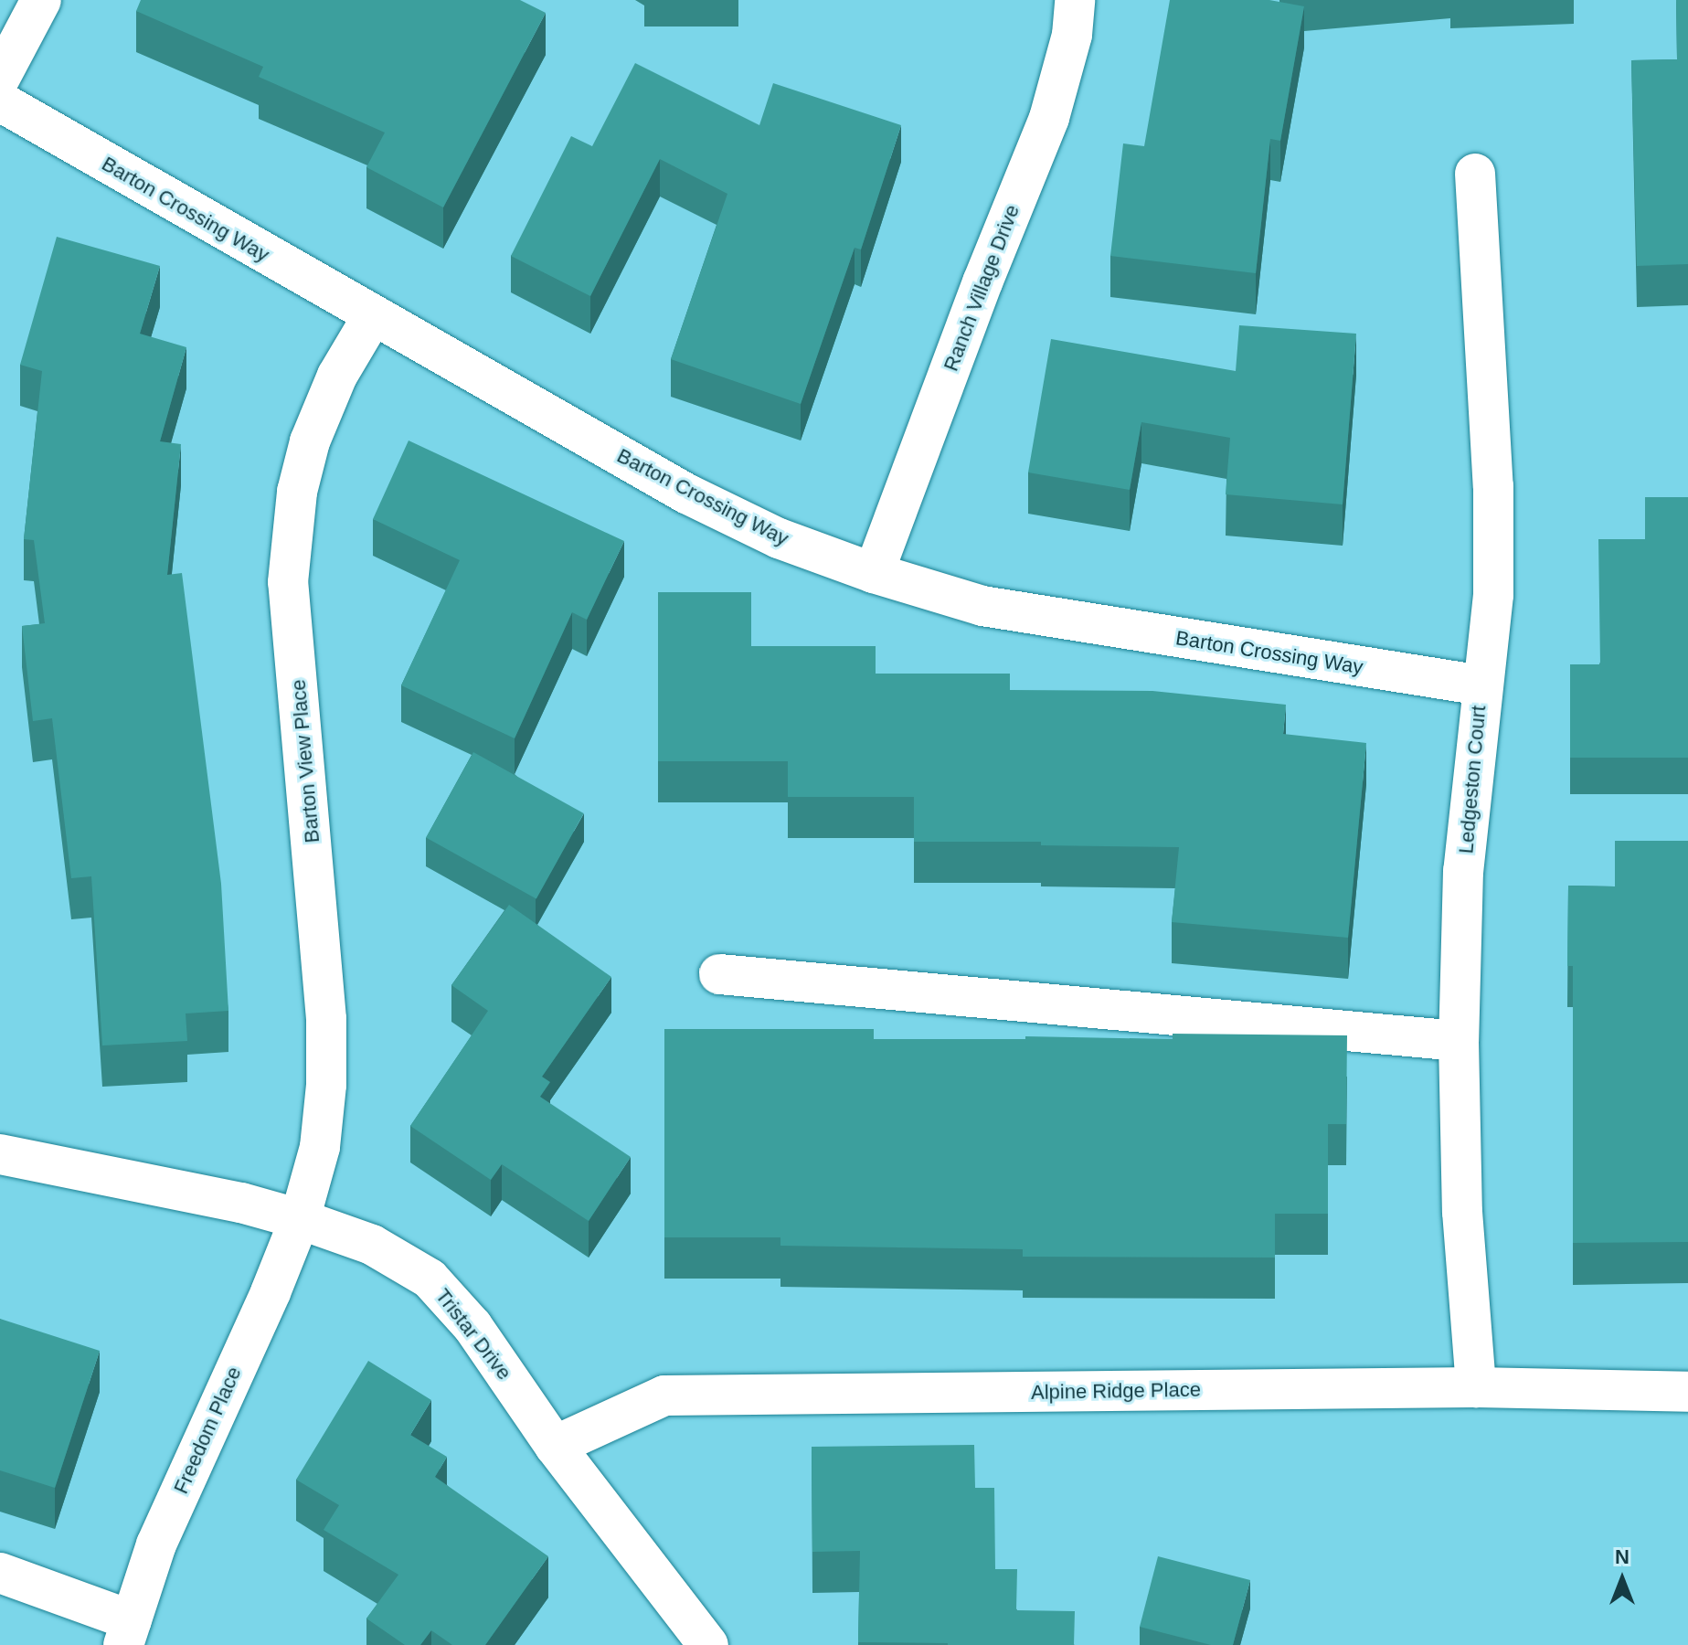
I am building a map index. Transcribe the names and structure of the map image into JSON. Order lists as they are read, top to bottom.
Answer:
{
  "streets": {
    "street": [
      "Barton Crossing Way",
      "Ranch Village Drive",
      "Barton View Place",
      "Ledgeston Court",
      "Tristar Drive",
      "Alpine Ridge Place",
      "Freedom Place"
    ]
  },
  "crossings": [
    ["Barton Crossing Way", "Ranch Village Drive"],
    ["Barton Crossing Way", "Barton View Place"],
    ["Barton Crossing Way", "Ledgeston Court"],
    ["Barton View Place", "Tristar Drive"],
    ["Barton View Place", "Freedom Place"],
    ["Ledgeston Court", "Alpine Ridge Place"],
    ["Tristar Drive", "Alpine Ridge Place"],
    ["Tristar Drive", "Freedom Place"]
  ],
  "north": "top"
}
